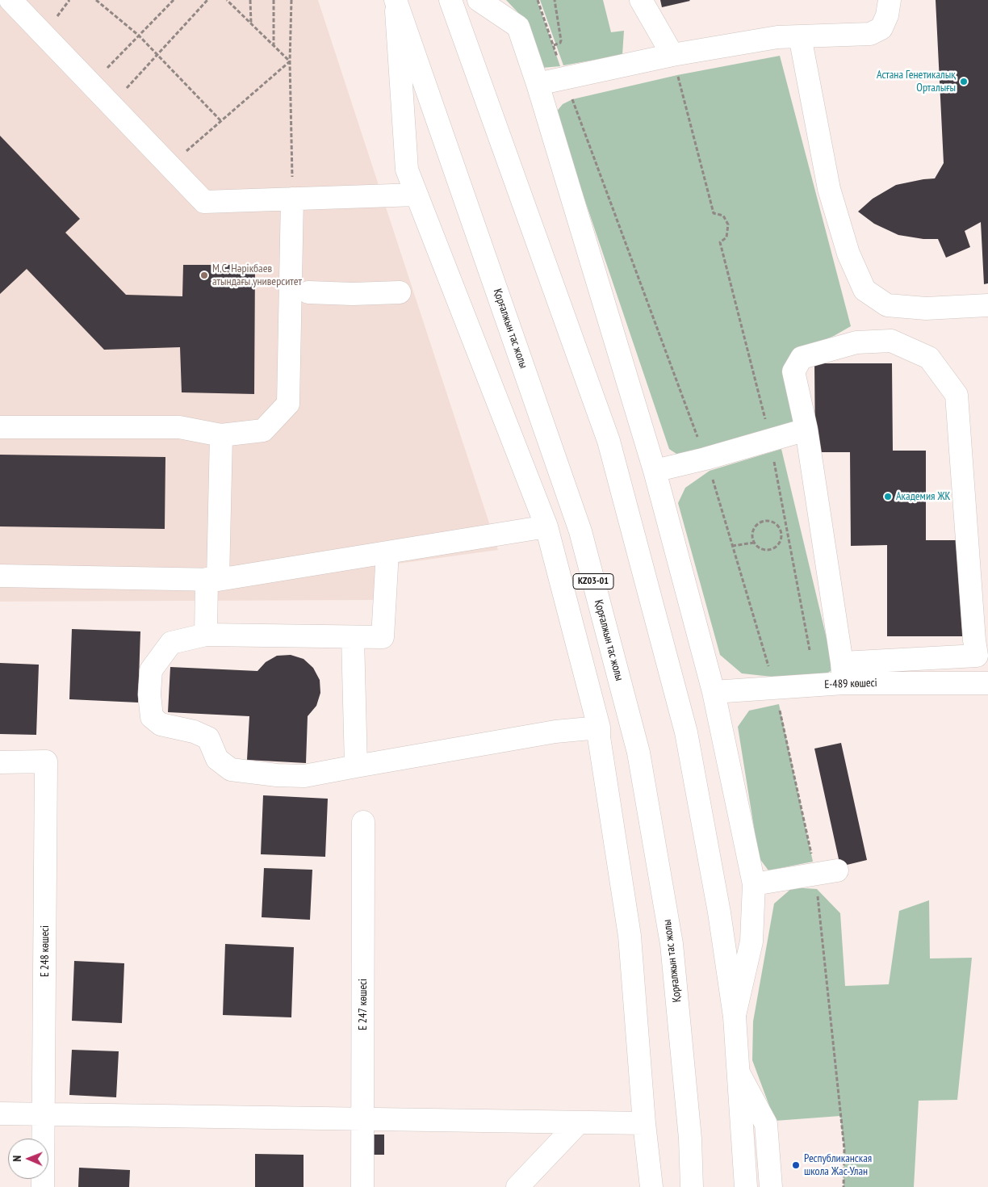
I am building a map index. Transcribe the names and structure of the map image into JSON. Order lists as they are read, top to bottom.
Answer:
{
  "streets": {
    "street": [
      "Қорғалжын тас жолы",
      "KZ03-01",
      "Е-489 көшесі",
      "Е 248 көшесі",
      "Е 247 көшесі"
    ]
  },
  "places": [
    "Астана Генетикалық Орталығы",
    "М.С. Нәрікбаев атындағы университет",
    "Академия ЖК",
    "Республиканская школа Жас-Улан"
  ],
  "north": "left"
}
